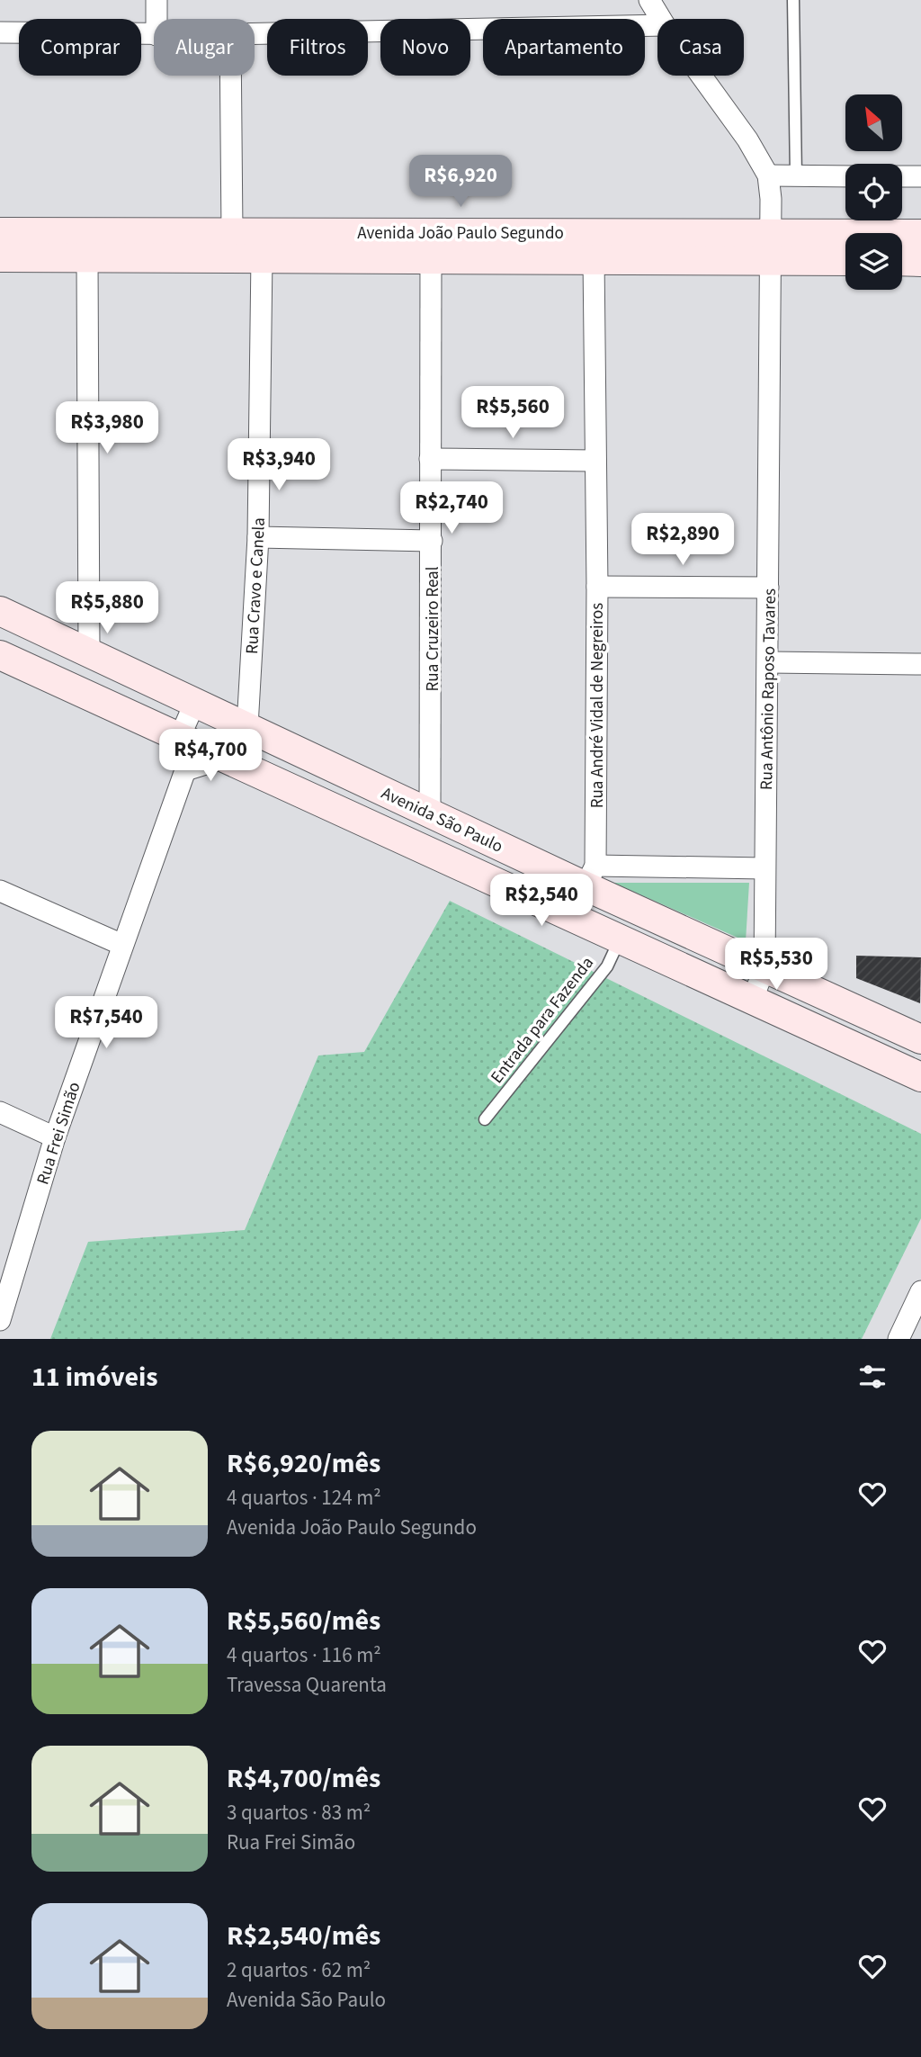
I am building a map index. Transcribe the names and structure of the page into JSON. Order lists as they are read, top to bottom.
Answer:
{
  "streets": {
    "street": [
      "Avenida João Paulo Segundo",
      "Rua Cravo e Canela",
      "Rua Cruzeiro Real",
      "Rua Antônio Raposo Tavares",
      "Rua André Vidal de Negreiros",
      "Avenida São Paulo",
      "Rua Frei Simão"
    ],
    "lane": ["Entrada para Fazenda"]
  },
  "crossings": [
    ["Avenida João Paulo Segundo", "Rua Cravo e Canela"],
    ["Avenida João Paulo Segundo", "Rua Cruzeiro Real"],
    ["Avenida João Paulo Segundo", "Rua Antônio Raposo Tavares"],
    ["Avenida João Paulo Segundo", "Rua André Vidal de Negreiros"],
    ["Rua Cravo e Canela", "Avenida São Paulo"],
    ["Rua Cruzeiro Real", "Avenida São Paulo"],
    ["Rua Antônio Raposo Tavares", "Avenida São Paulo"],
    ["Rua André Vidal de Negreiros", "Avenida São Paulo"],
    ["Avenida São Paulo", "Entrada para Fazenda"]
  ],
  "north": "top left",
  "page": {
    "chip": [
      "Comprar",
      "Alugar",
      "Filtros",
      "Novo",
      "Apartamento",
      "Casa"
    ],
    "price": [
      "R$6,920",
      "R$5,560",
      "R$3,980",
      "R$3,940",
      "R$2,740",
      "R$2,890",
      "R$5,880",
      "R$4,700",
      "R$2,540",
      "R$5,530",
      "R$7,540"
    ],
    "heading": "11 imóveis",
    "list": [
      {
        "name": "R$6,920/mês",
        "note": "4 quartos · 124 m² · Avenida João Paulo Segundo"
      },
      {
        "name": "R$5,560/mês",
        "note": "4 quartos · 116 m² · Travessa Quarenta"
      },
      {
        "name": "R$4,700/mês",
        "note": "3 quartos · 83 m² · Rua Frei Simão"
      },
      {
        "name": "R$2,540/mês",
        "note": "2 quartos · 62 m² · Avenida São Paulo"
      }
    ]
  }
}
